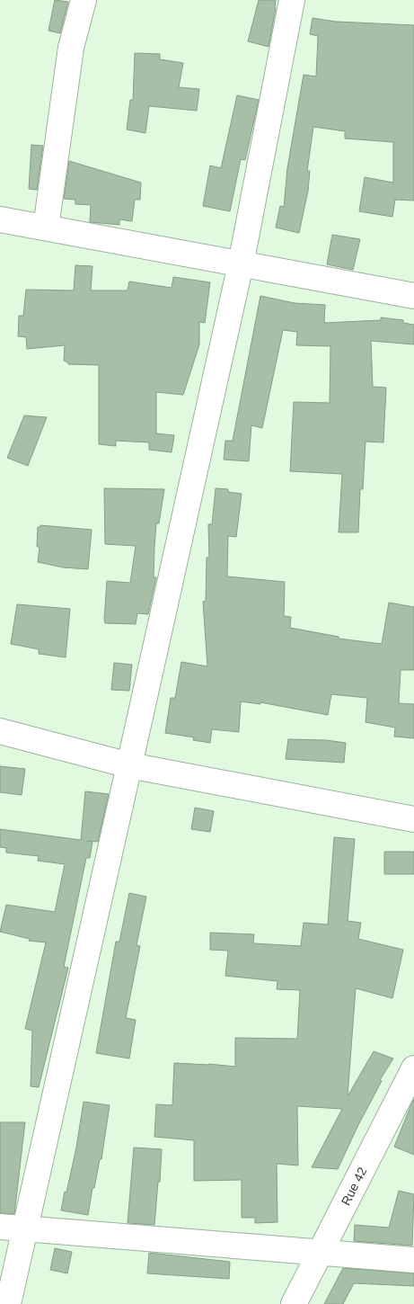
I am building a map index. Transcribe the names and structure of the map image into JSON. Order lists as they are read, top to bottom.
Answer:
{
  "streets": {
    "street": ["Rue 42"]
  }
}
